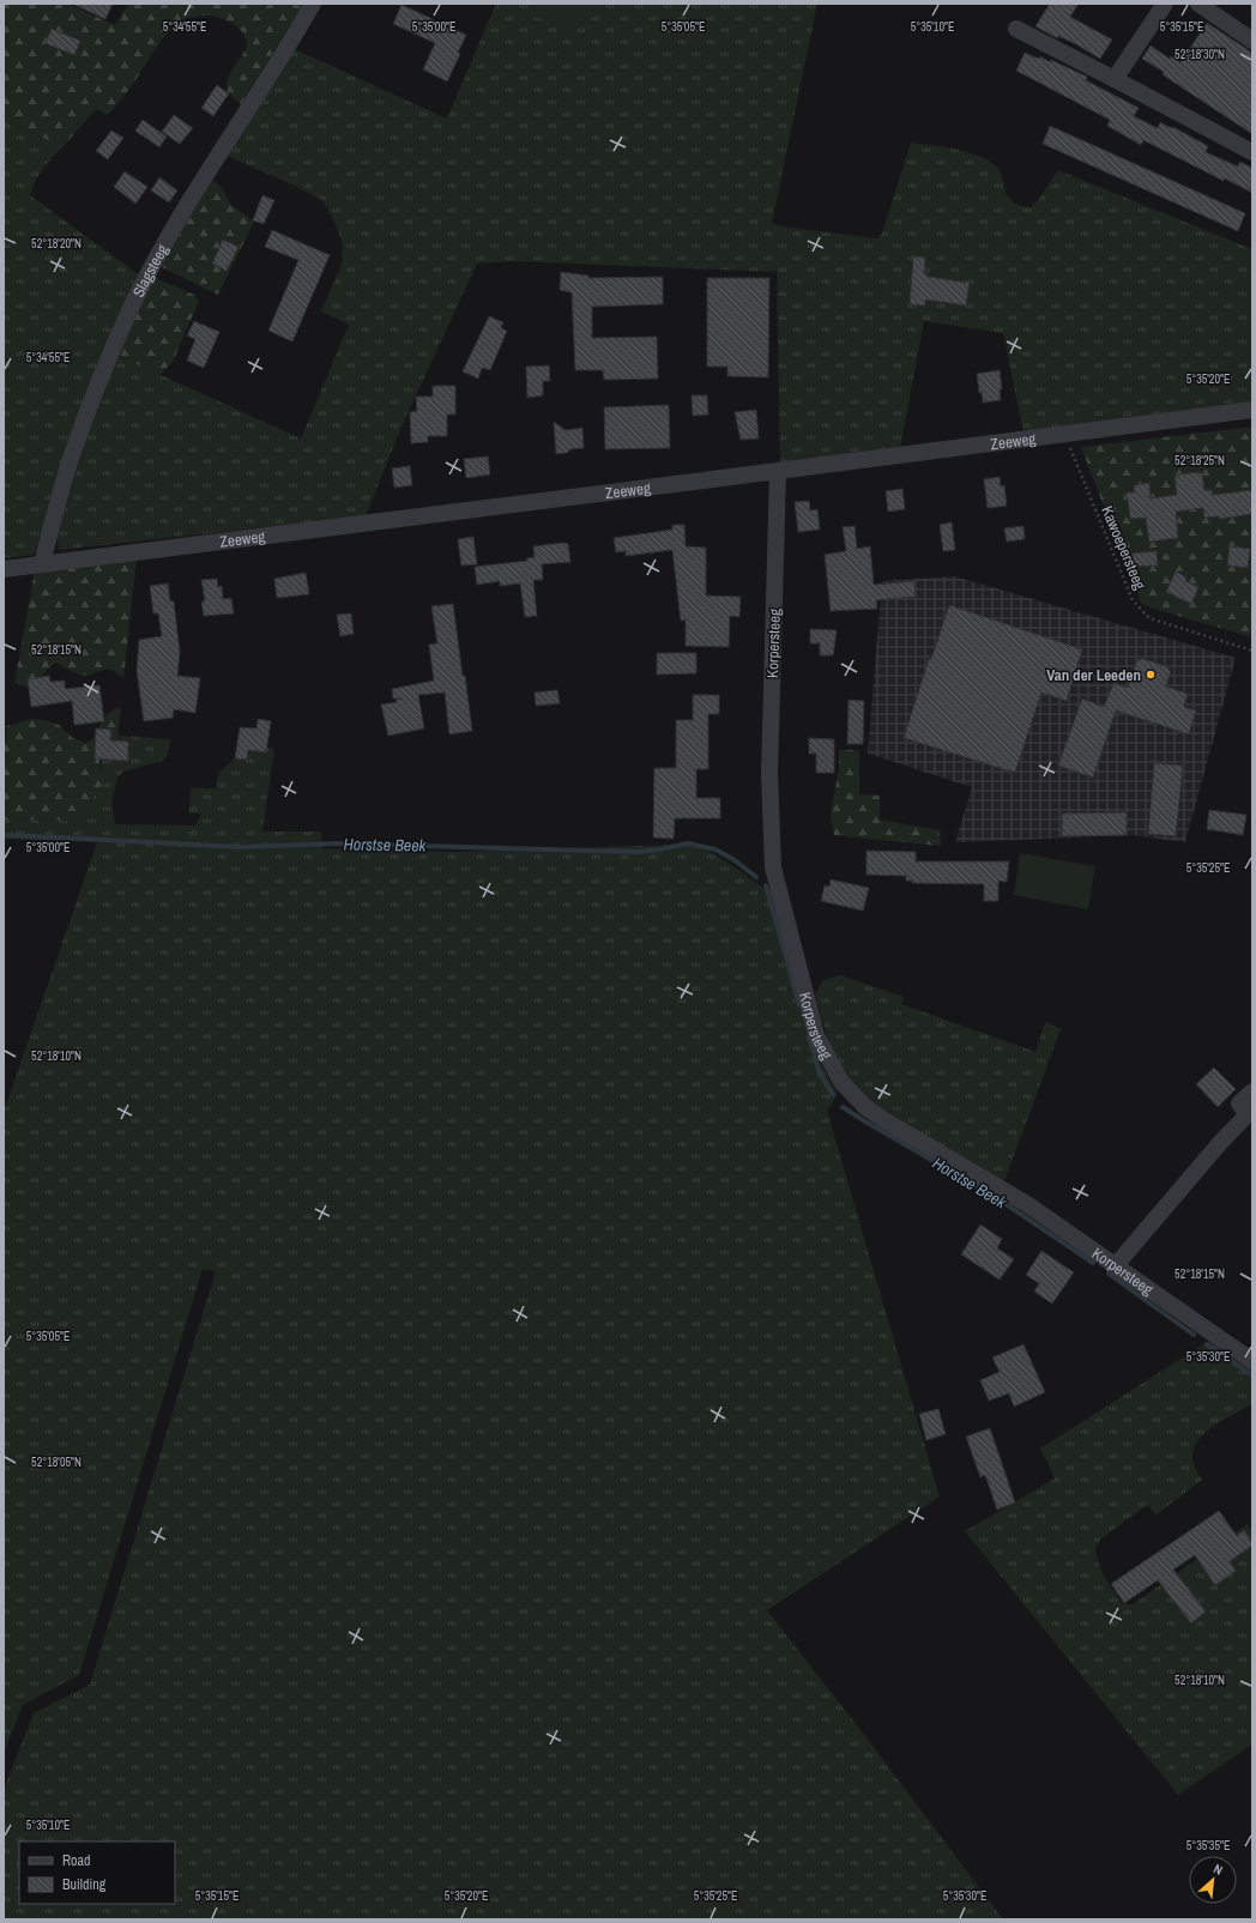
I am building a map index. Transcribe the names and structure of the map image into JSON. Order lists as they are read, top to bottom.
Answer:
{
  "streets": {
    "street": ["Slagsteeg", "Zeeweg", "Korpersteeg"],
    "path": ["Kawoepersteeg"]
  },
  "crossings": [
    ["Slagsteeg", "Zeeweg"],
    ["Zeeweg", "Kawoepersteeg"],
    ["Zeeweg", "Korpersteeg"]
  ],
  "water": ["Horstse Beek"],
  "places": ["Van der Leeden"],
  "legend": ["Road", "Building"],
  "north": "top right",
  "coordinates": [
    "5°34'55\"E",
    "5°35'00\"E",
    "5°35'05\"E",
    "5°35'10\"E",
    "5°35'15\"E",
    "52°18'30\"N",
    "52°18'20\"N",
    "5°35'20\"E",
    "52°18'25\"N",
    "52°18'15\"N",
    "5°35'25\"E",
    "52°18'10\"N",
    "5°35'30\"E",
    "52°18'05\"N",
    "5°35'35\"E"
  ]
}
